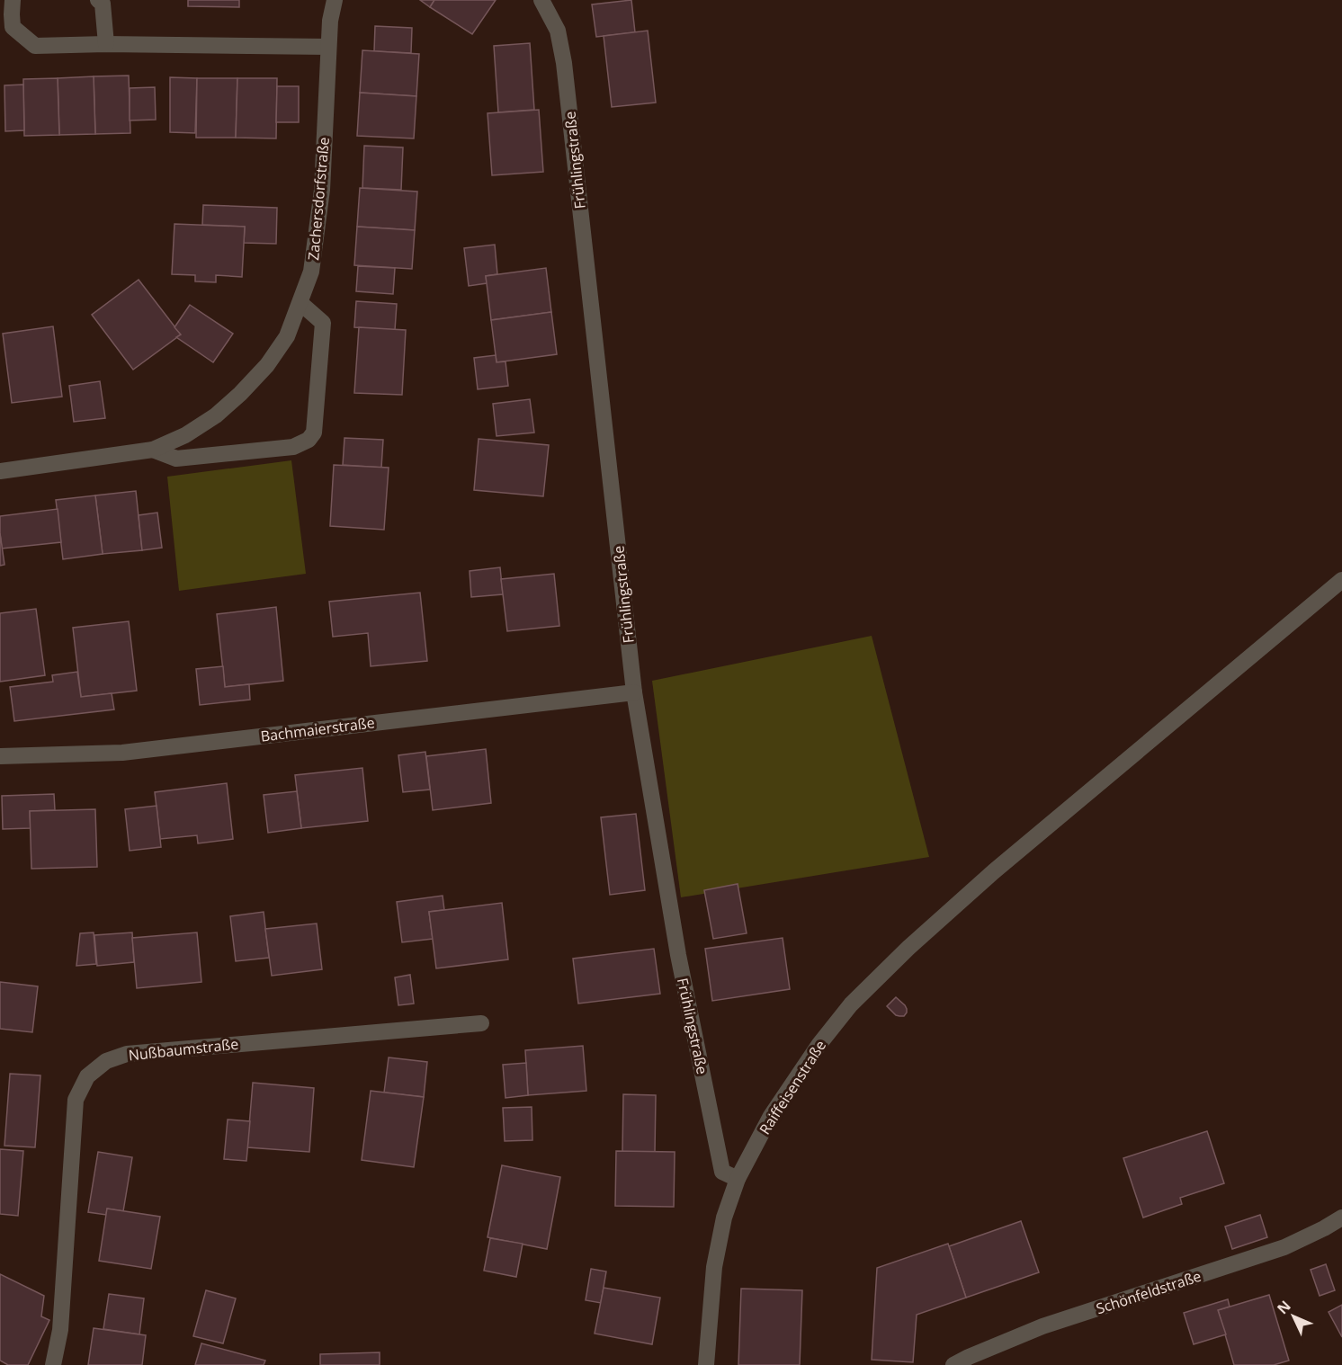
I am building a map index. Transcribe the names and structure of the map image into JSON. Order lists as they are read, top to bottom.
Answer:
{
  "streets": {
    "street": [
      "Frühlingstraße",
      "Zachersdorfstraße",
      "Bachmaierstraße",
      "Nußbaumstraße",
      "Raiffeisenstraße",
      "Schönfeldstraße"
    ]
  },
  "crossings": [
    ["Frühlingstraße", "Bachmaierstraße"],
    ["Frühlingstraße", "Raiffeisenstraße"]
  ],
  "north": "top left"
}
